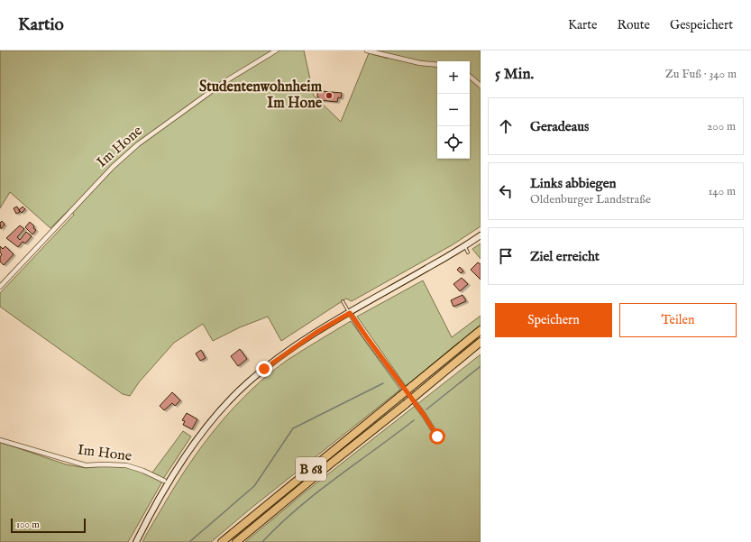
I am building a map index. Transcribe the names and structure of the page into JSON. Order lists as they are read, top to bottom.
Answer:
{
  "streets": {
    "highway": ["B 68"],
    "street": ["Im Hone"]
  },
  "places": ["Studentenwohnheim Im Hone"],
  "scale_bar": "100 m",
  "page": {
    "header": "Kartio",
    "nav": ["Karte", "Route", "Gespeichert"],
    "heading": ["5 Min.", "Zu Fuß · 340 m"],
    "map_buttons": ["+", "−"],
    "list": [
      ["Geradeaus", "200 m"],
      ["Links abbiegen", "Oldenburger Landstraße", "140 m"],
      "Ziel erreicht"
    ],
    "buttons": ["Speichern", "Teilen"],
    "scale": "100 m"
  }
}
